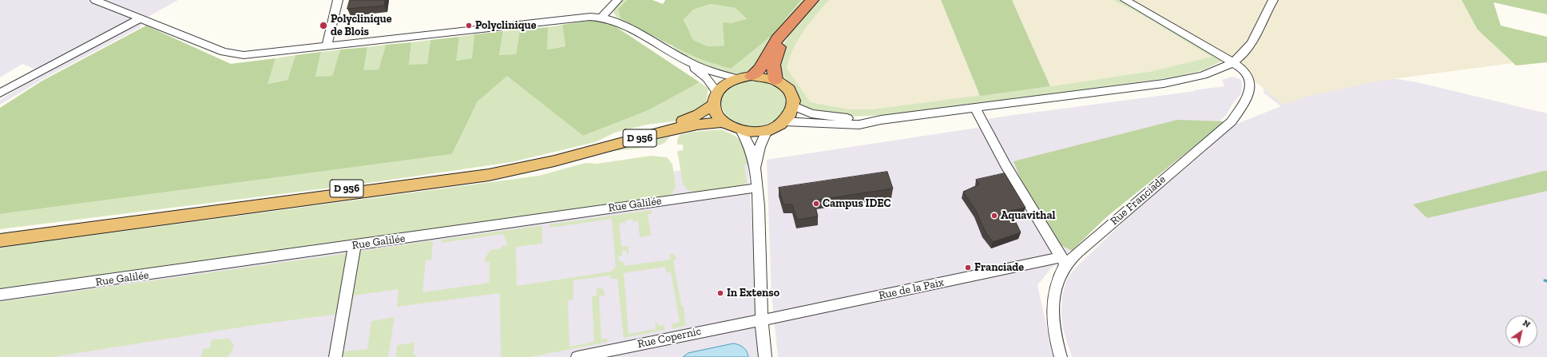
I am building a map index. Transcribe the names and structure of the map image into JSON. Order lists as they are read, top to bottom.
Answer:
{
  "streets": {
    "main road": ["D 956"],
    "street": [
      "Rue Franciade",
      "Rue Galilée",
      "Rue de la Paix",
      "Rue Copernic"
    ]
  },
  "crossings": [
    ["Rue Franciade", "Rue de la Paix"],
    ["Rue de la Paix", "Rue Copernic"]
  ],
  "places": [
    "Polyclinique de Blois",
    "Polyclinique",
    "Campus IDEC",
    "Aquavithal",
    "Franciade",
    "In Extenso"
  ],
  "north": "top right"
}
